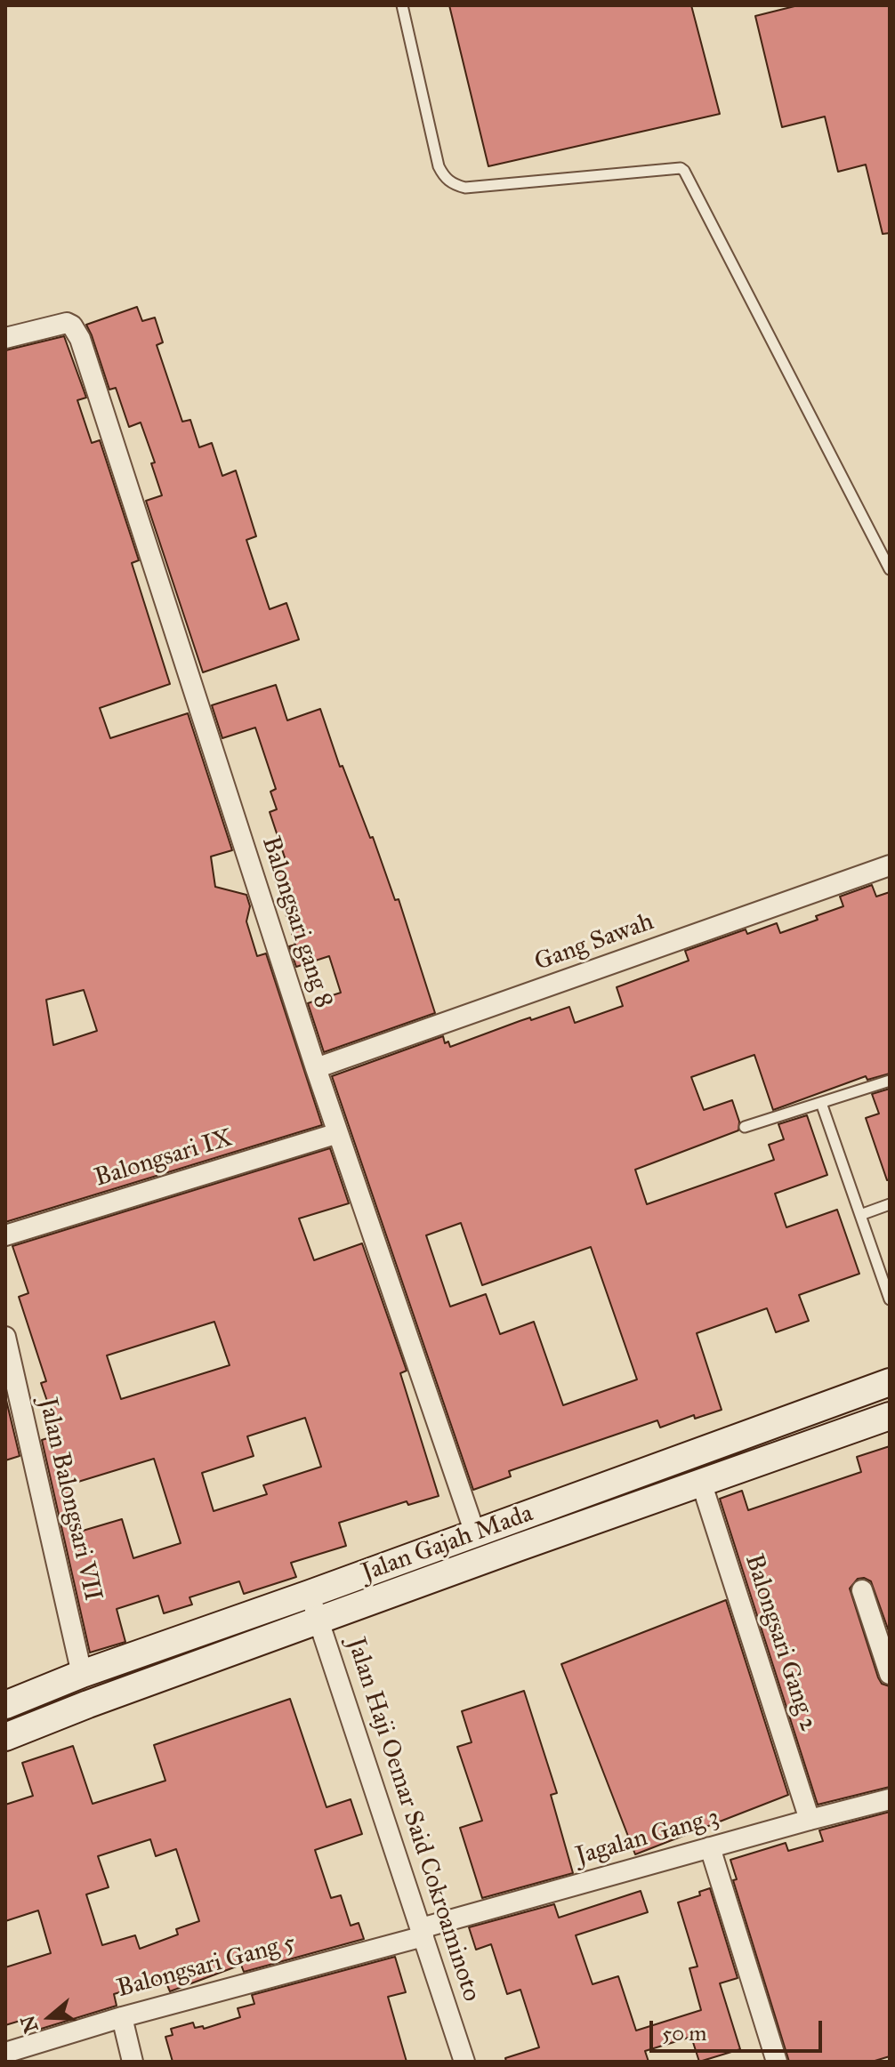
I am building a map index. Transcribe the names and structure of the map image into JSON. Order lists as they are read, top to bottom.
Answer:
{
  "streets": {
    "main road": ["Jalan Gajah Mada"],
    "street": [
      "Balongsari gang 8",
      "Gang Sawah",
      "Balongsari IX",
      "Jalan Balongsari VII",
      "Balongsari Gang 2",
      "Jalan Haji Oemar Said Cokroaminoto",
      "Jagalan Gang 3",
      "Balongsari Gang 5"
    ]
  },
  "crossings": [
    ["Balongsari gang 8", "Gang Sawah"],
    ["Balongsari gang 8", "Balongsari IX"],
    ["Balongsari gang 8", "Jalan Gajah Mada"],
    ["Jalan Balongsari VII", "Jalan Gajah Mada"],
    ["Jalan Gajah Mada", "Balongsari Gang 2"],
    ["Jalan Gajah Mada", "Jalan Haji Oemar Said Cokroaminoto"],
    ["Balongsari Gang 2", "Jagalan Gang 3"],
    ["Jalan Haji Oemar Said Cokroaminoto", "Jagalan Gang 3"],
    ["Jalan Haji Oemar Said Cokroaminoto", "Balongsari Gang 5"],
    ["Jagalan Gang 3", "Balongsari Gang 5"]
  ],
  "scale_bar": "50 m",
  "north": "left"
}
